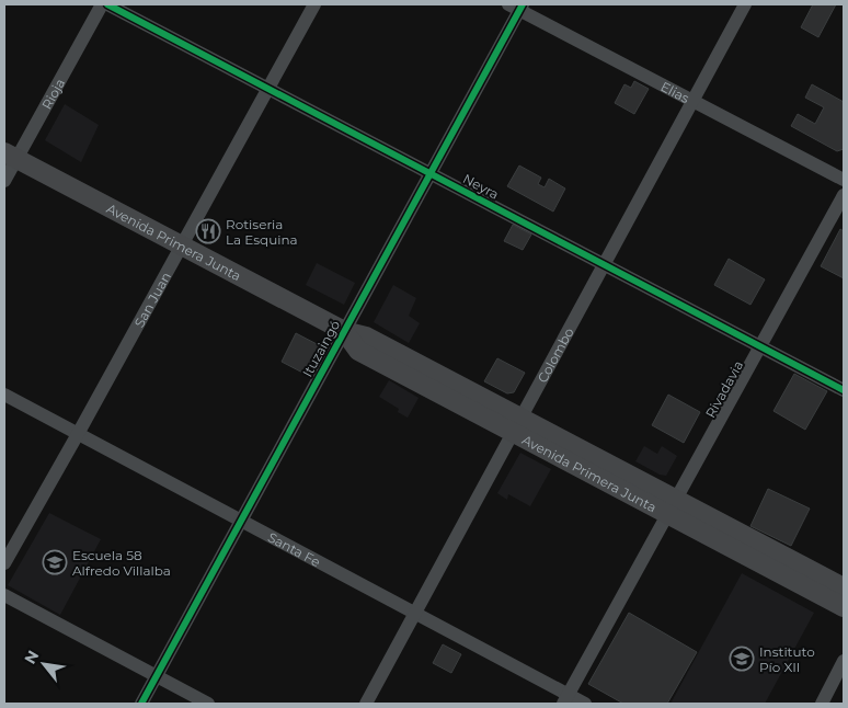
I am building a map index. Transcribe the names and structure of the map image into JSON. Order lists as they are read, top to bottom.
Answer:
{
  "streets": {
    "main road": ["Avenida Primera Junta"],
    "street": [
      "Rioja",
      "Elias",
      "Neyra",
      "San Juan",
      "Ituzaingó",
      "Colombo",
      "Rivadavia",
      "Santa Fe"
    ]
  },
  "crossings": [
    ["Rioja", "Avenida Primera Junta"],
    ["Elias", "Ituzaingó"],
    ["Elias", "Colombo"],
    ["Neyra", "San Juan"],
    ["Neyra", "Ituzaingó"],
    ["Neyra", "Colombo"],
    ["Neyra", "Rivadavia"],
    ["Avenida Primera Junta", "San Juan"],
    ["Avenida Primera Junta", "Ituzaingó"],
    ["Avenida Primera Junta", "Colombo"],
    ["Avenida Primera Junta", "Rivadavia"],
    ["San Juan", "Santa Fe"],
    ["Ituzaingó", "Santa Fe"],
    ["Colombo", "Santa Fe"],
    ["Rivadavia", "Santa Fe"]
  ],
  "places": {
    "restaurant": ["Rotiseria La Esquina"],
    "school or university": ["Escuela 58 Alfredo Villalba", "Instituto Pío XII"]
  },
  "north": "top left"
}
